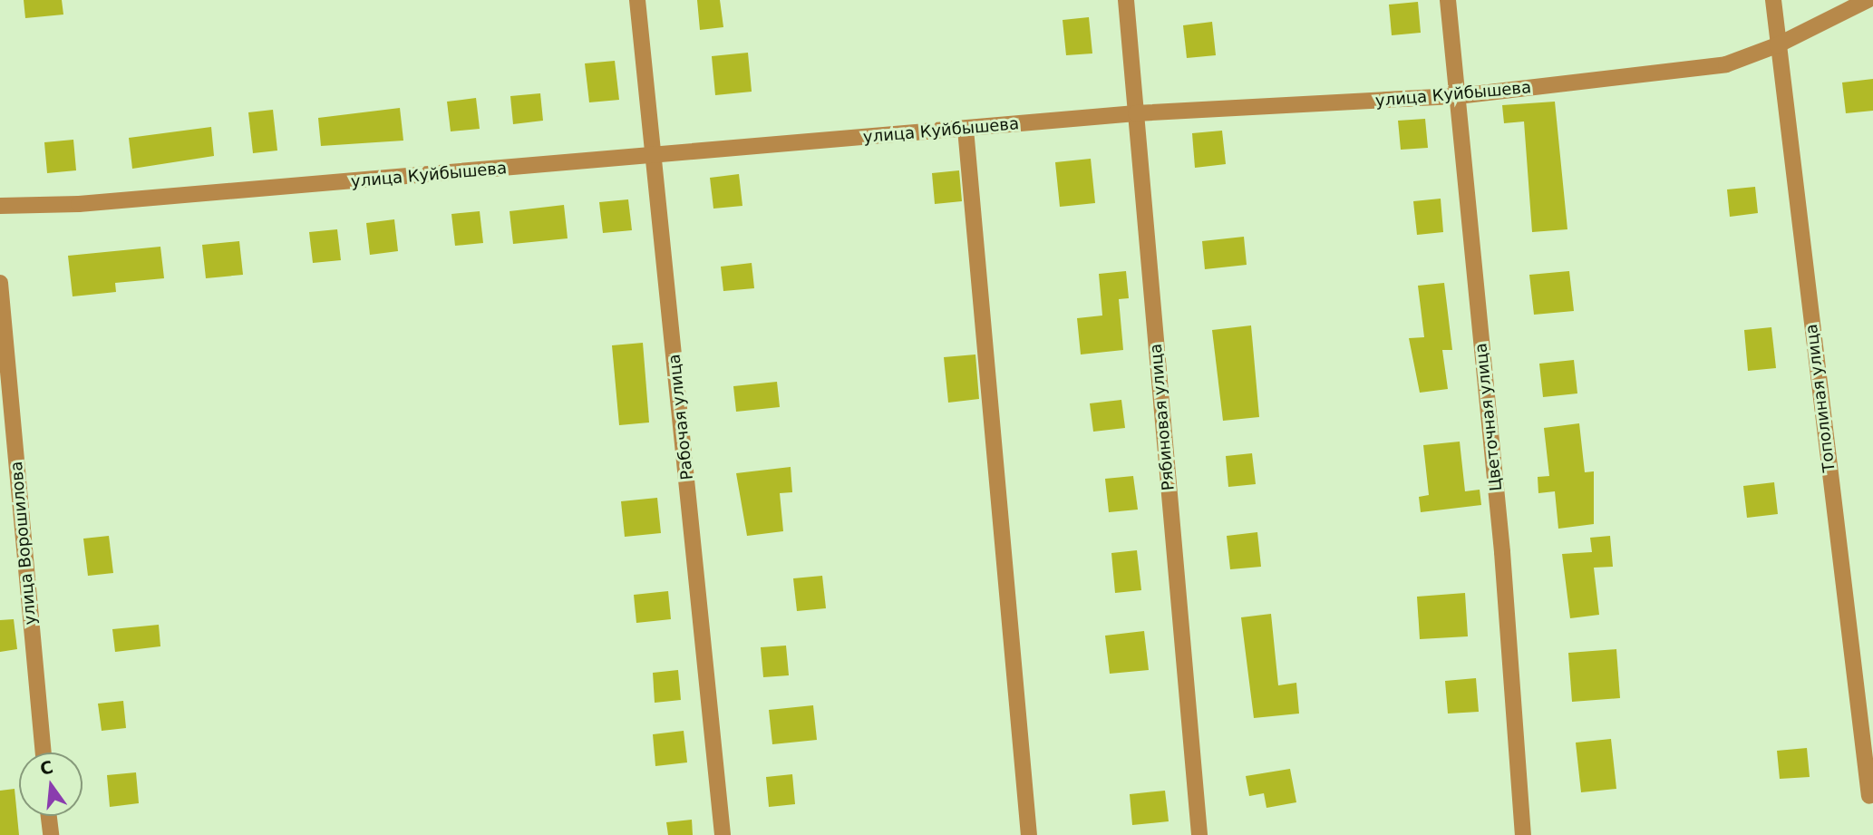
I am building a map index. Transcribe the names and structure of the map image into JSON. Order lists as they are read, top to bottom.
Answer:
{
  "streets": {
    "street": [
      "улица Куйбышева",
      "Тополиная улица",
      "Рабочая улица",
      "Рябиновая улица",
      "Цветочная улица",
      "улица Ворошилова"
    ]
  },
  "crossings": [
    ["улица Куйбышева", "Тополиная улица"],
    ["улица Куйбышева", "Рабочая улица"],
    ["улица Куйбышева", "Рябиновая улица"],
    ["улица Куйбышева", "Цветочная улица"]
  ],
  "north": "top"
}
